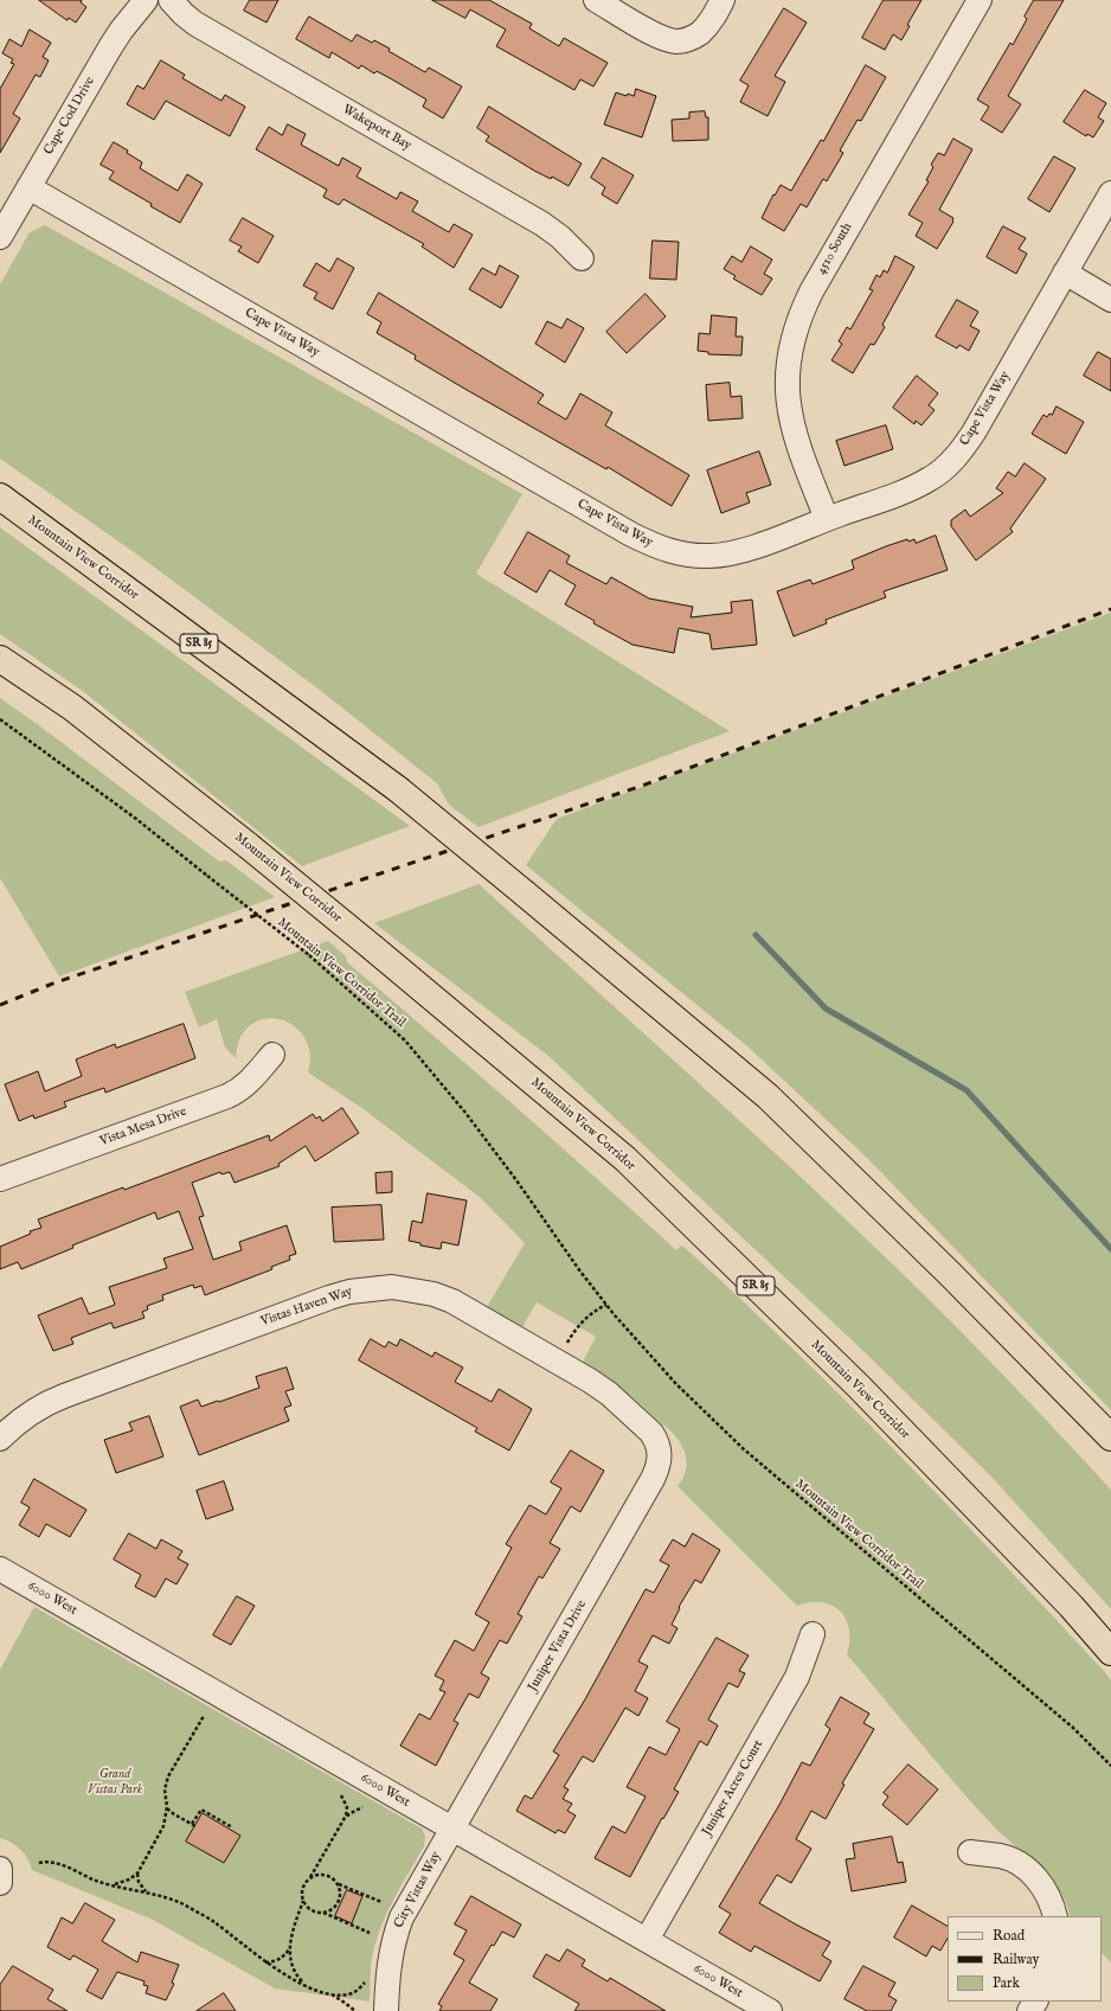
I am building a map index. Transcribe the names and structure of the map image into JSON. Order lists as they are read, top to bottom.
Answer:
{
  "streets": {
    "highway": ["Mountain View Corridor", "SR 85"],
    "street": [
      "Cape Cod Drive",
      "Wakeport Bay",
      "4510 South",
      "Cape Vista Way",
      "Vista Mesa Drive",
      "Vistas Haven Way",
      "6000 West",
      "Juniper Vista Drive",
      "Juniper Acres Court",
      "City Vistas Way"
    ],
    "path": ["Mountain View Corridor Trail"]
  },
  "crossings": [
    ["Cape Cod Drive", "Cape Vista Way"],
    ["4510 South", "Cape Vista Way"],
    ["Vistas Haven Way", "Juniper Vista Drive"],
    ["6000 West", "Juniper Vista Drive"],
    ["6000 West", "Juniper Acres Court"],
    ["6000 West", "City Vistas Way"],
    ["Juniper Vista Drive", "City Vistas Way"]
  ],
  "parks": ["Grand Vistas Park"],
  "legend": ["Road", "Railway", "Park"]
}
